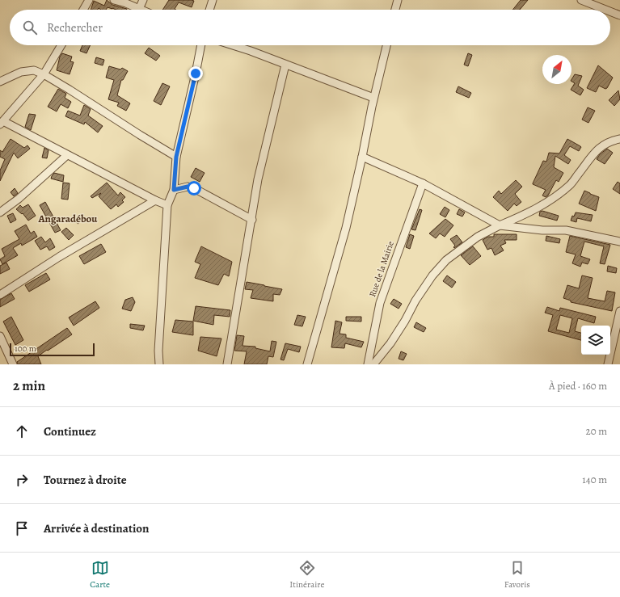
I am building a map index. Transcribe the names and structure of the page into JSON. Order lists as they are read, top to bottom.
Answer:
{
  "streets": {
    "street": ["Rue de la Mairie"]
  },
  "districts": ["Angaradébou"],
  "scale_bar": "100 m",
  "north": "top right",
  "page": {
    "search": "Rechercher",
    "scale": "100 m",
    "heading": ["2 min", "À pied · 160 m"],
    "list": [
      ["Continuez", "20 m"],
      ["Tournez à droite", "140 m"],
      "Arrivée à destination"
    ],
    "nav": ["Carte", "Itinéraire", "Favoris"]
  }
}
